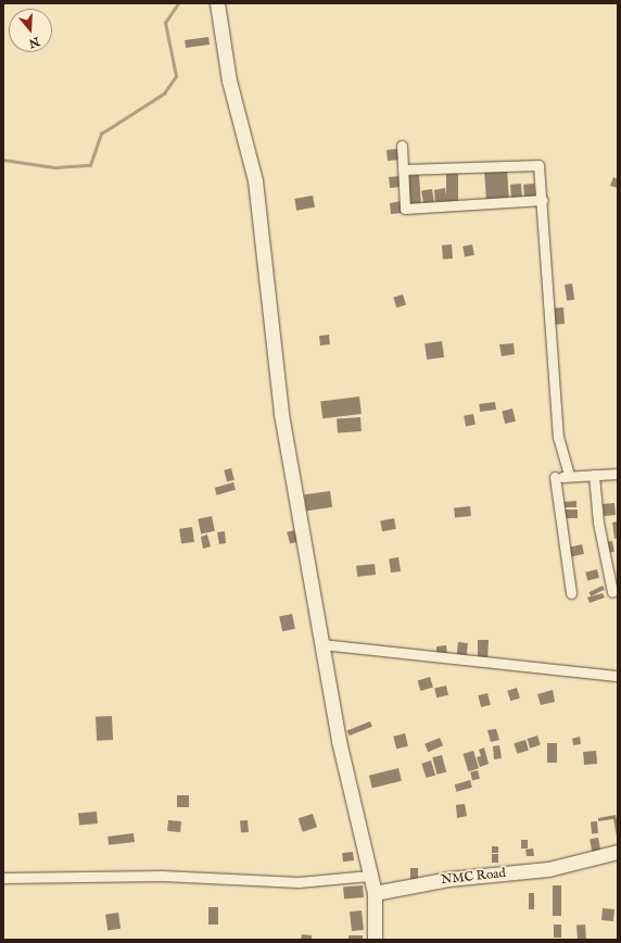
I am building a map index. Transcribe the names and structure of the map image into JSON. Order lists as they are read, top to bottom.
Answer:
{
  "streets": {
    "street": ["NMC Road"]
  },
  "north": "bottom"
}
